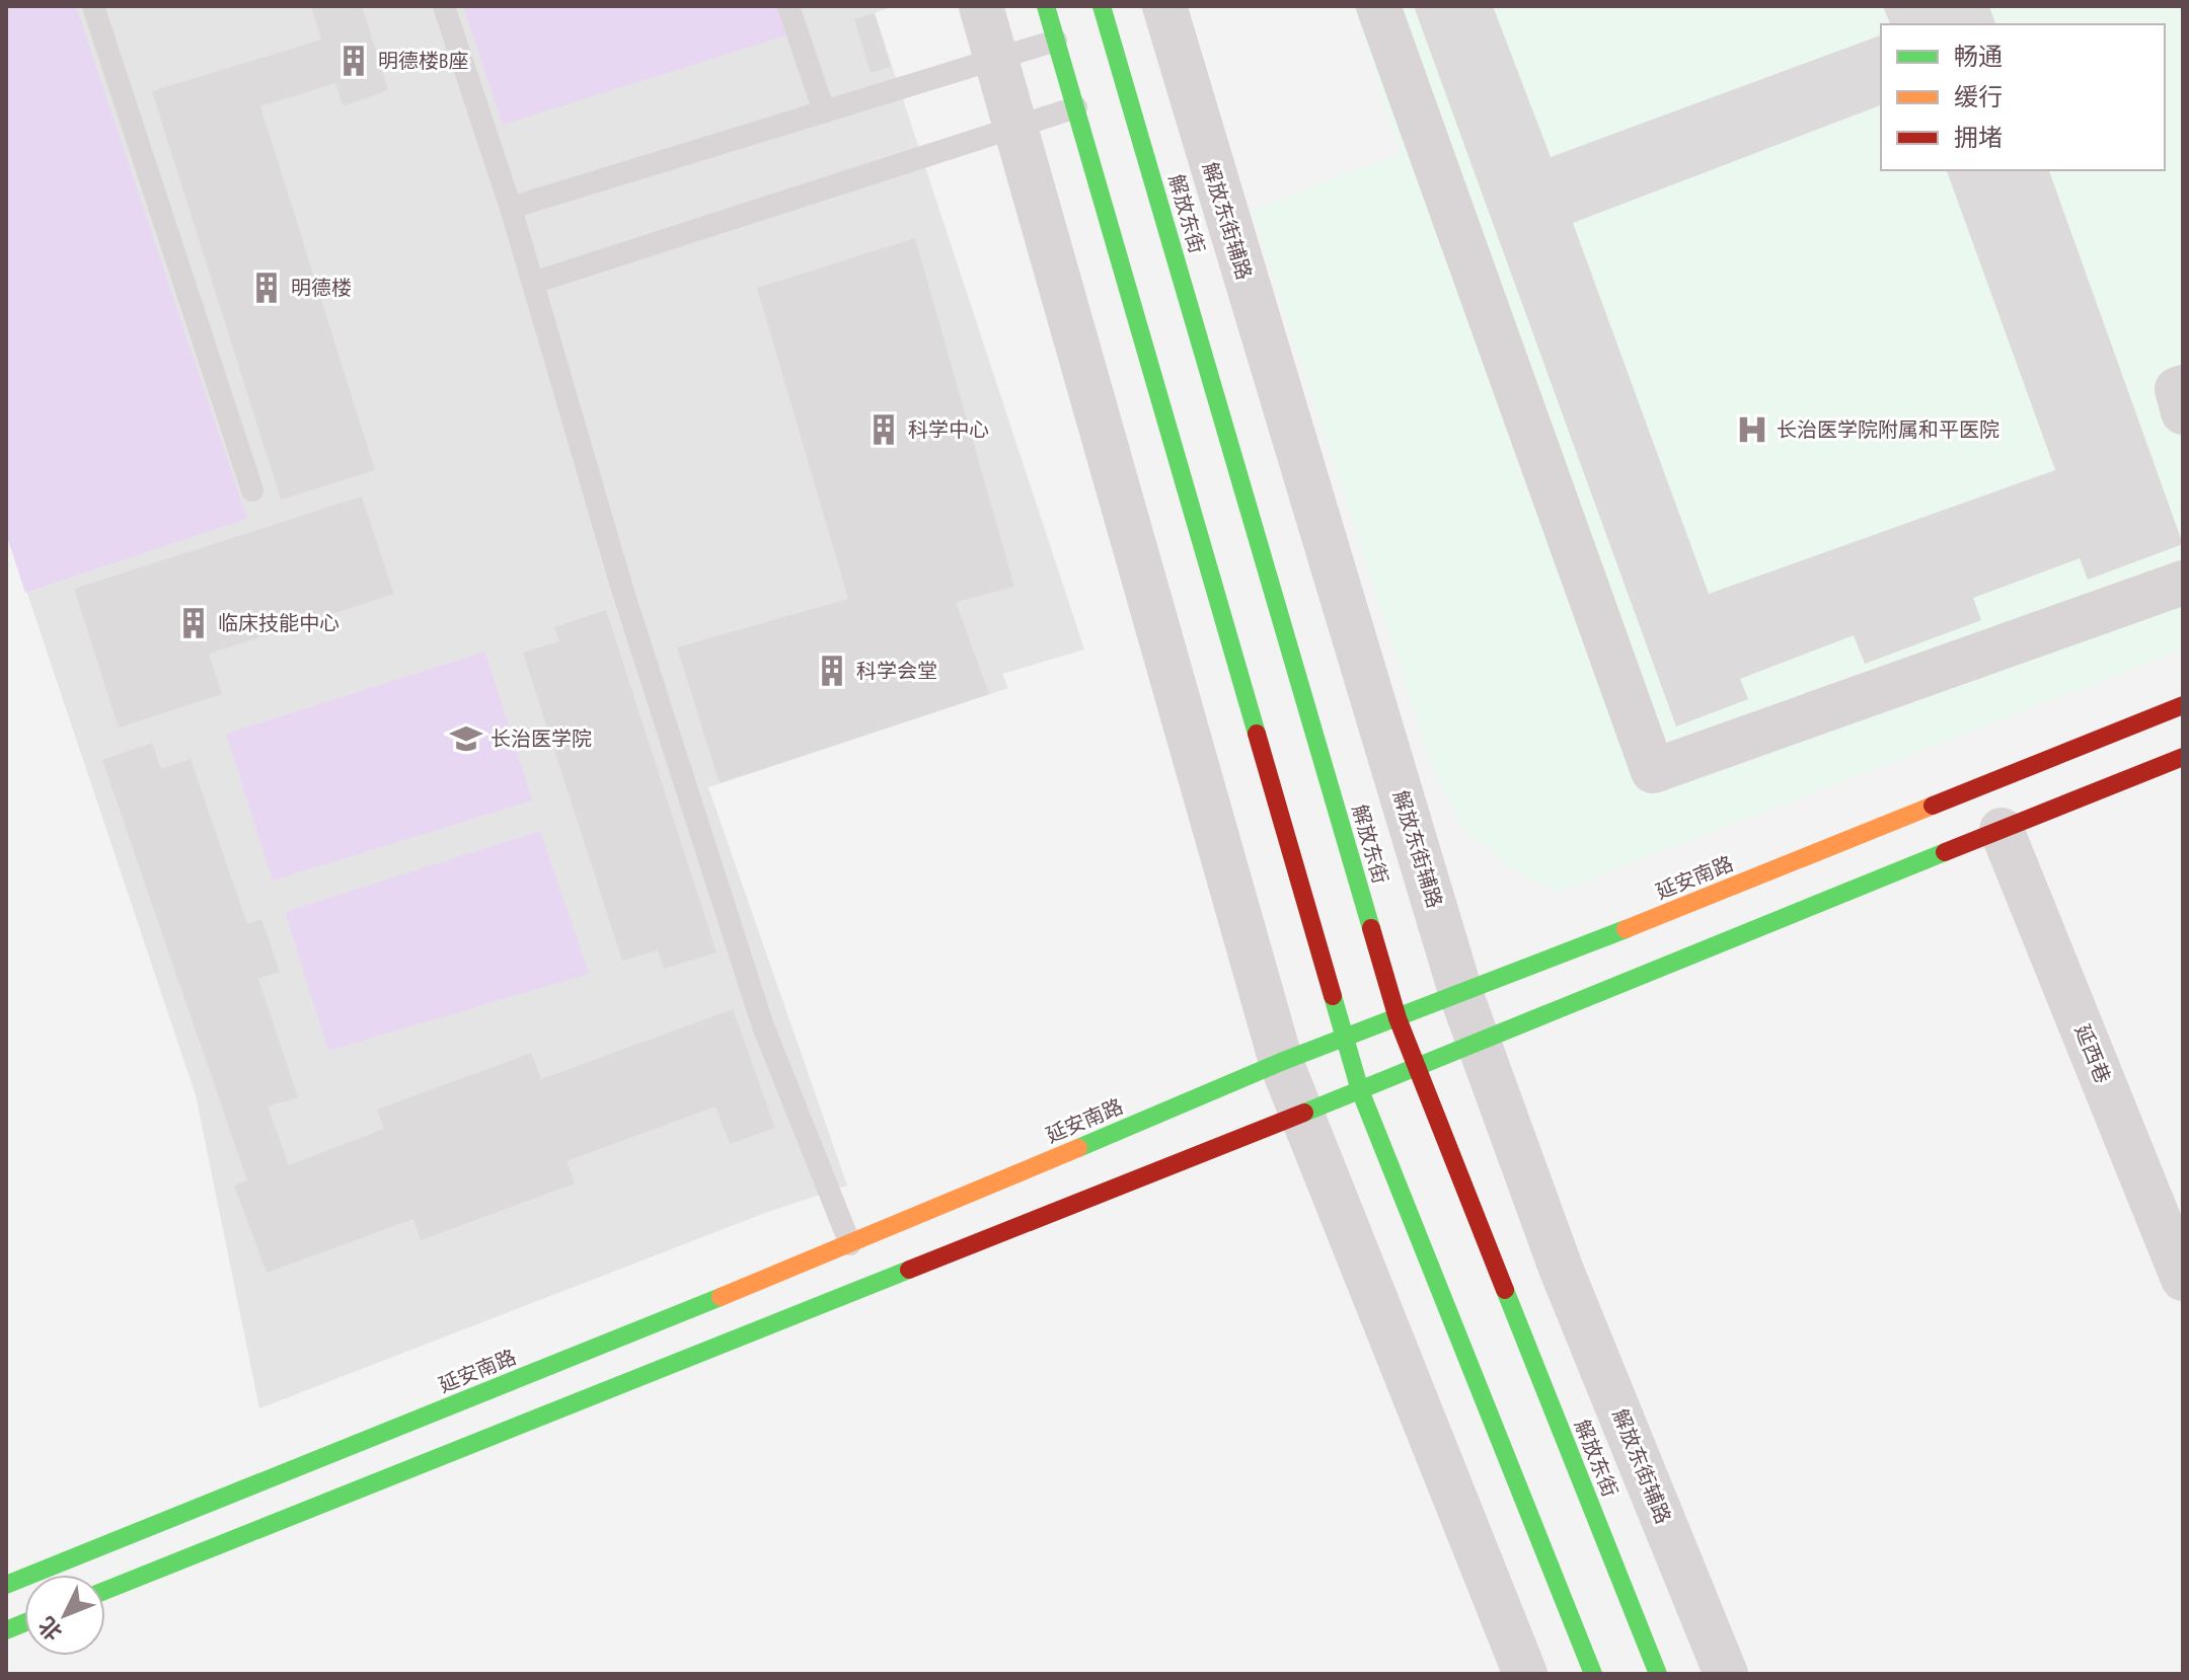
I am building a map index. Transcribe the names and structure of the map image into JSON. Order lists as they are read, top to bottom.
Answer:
{
  "streets": {
    "main road": ["解放东街", "延安南路"],
    "street": ["解放东街辅路", "延西巷"]
  },
  "crossings": [
    ["解放东街", "延安南路"],
    ["解放东街辅路", "延安南路"]
  ],
  "places": {
    "building": [
      "明德楼B座",
      "明德楼",
      "科学中心",
      "临床技能中心",
      "科学会堂"
    ],
    "hospital": ["长治医学院附属和平医院"],
    "school or university": ["长治医学院"]
  },
  "legend": ["畅通", "缓行", "拥堵"],
  "north": "bottom left"
}
